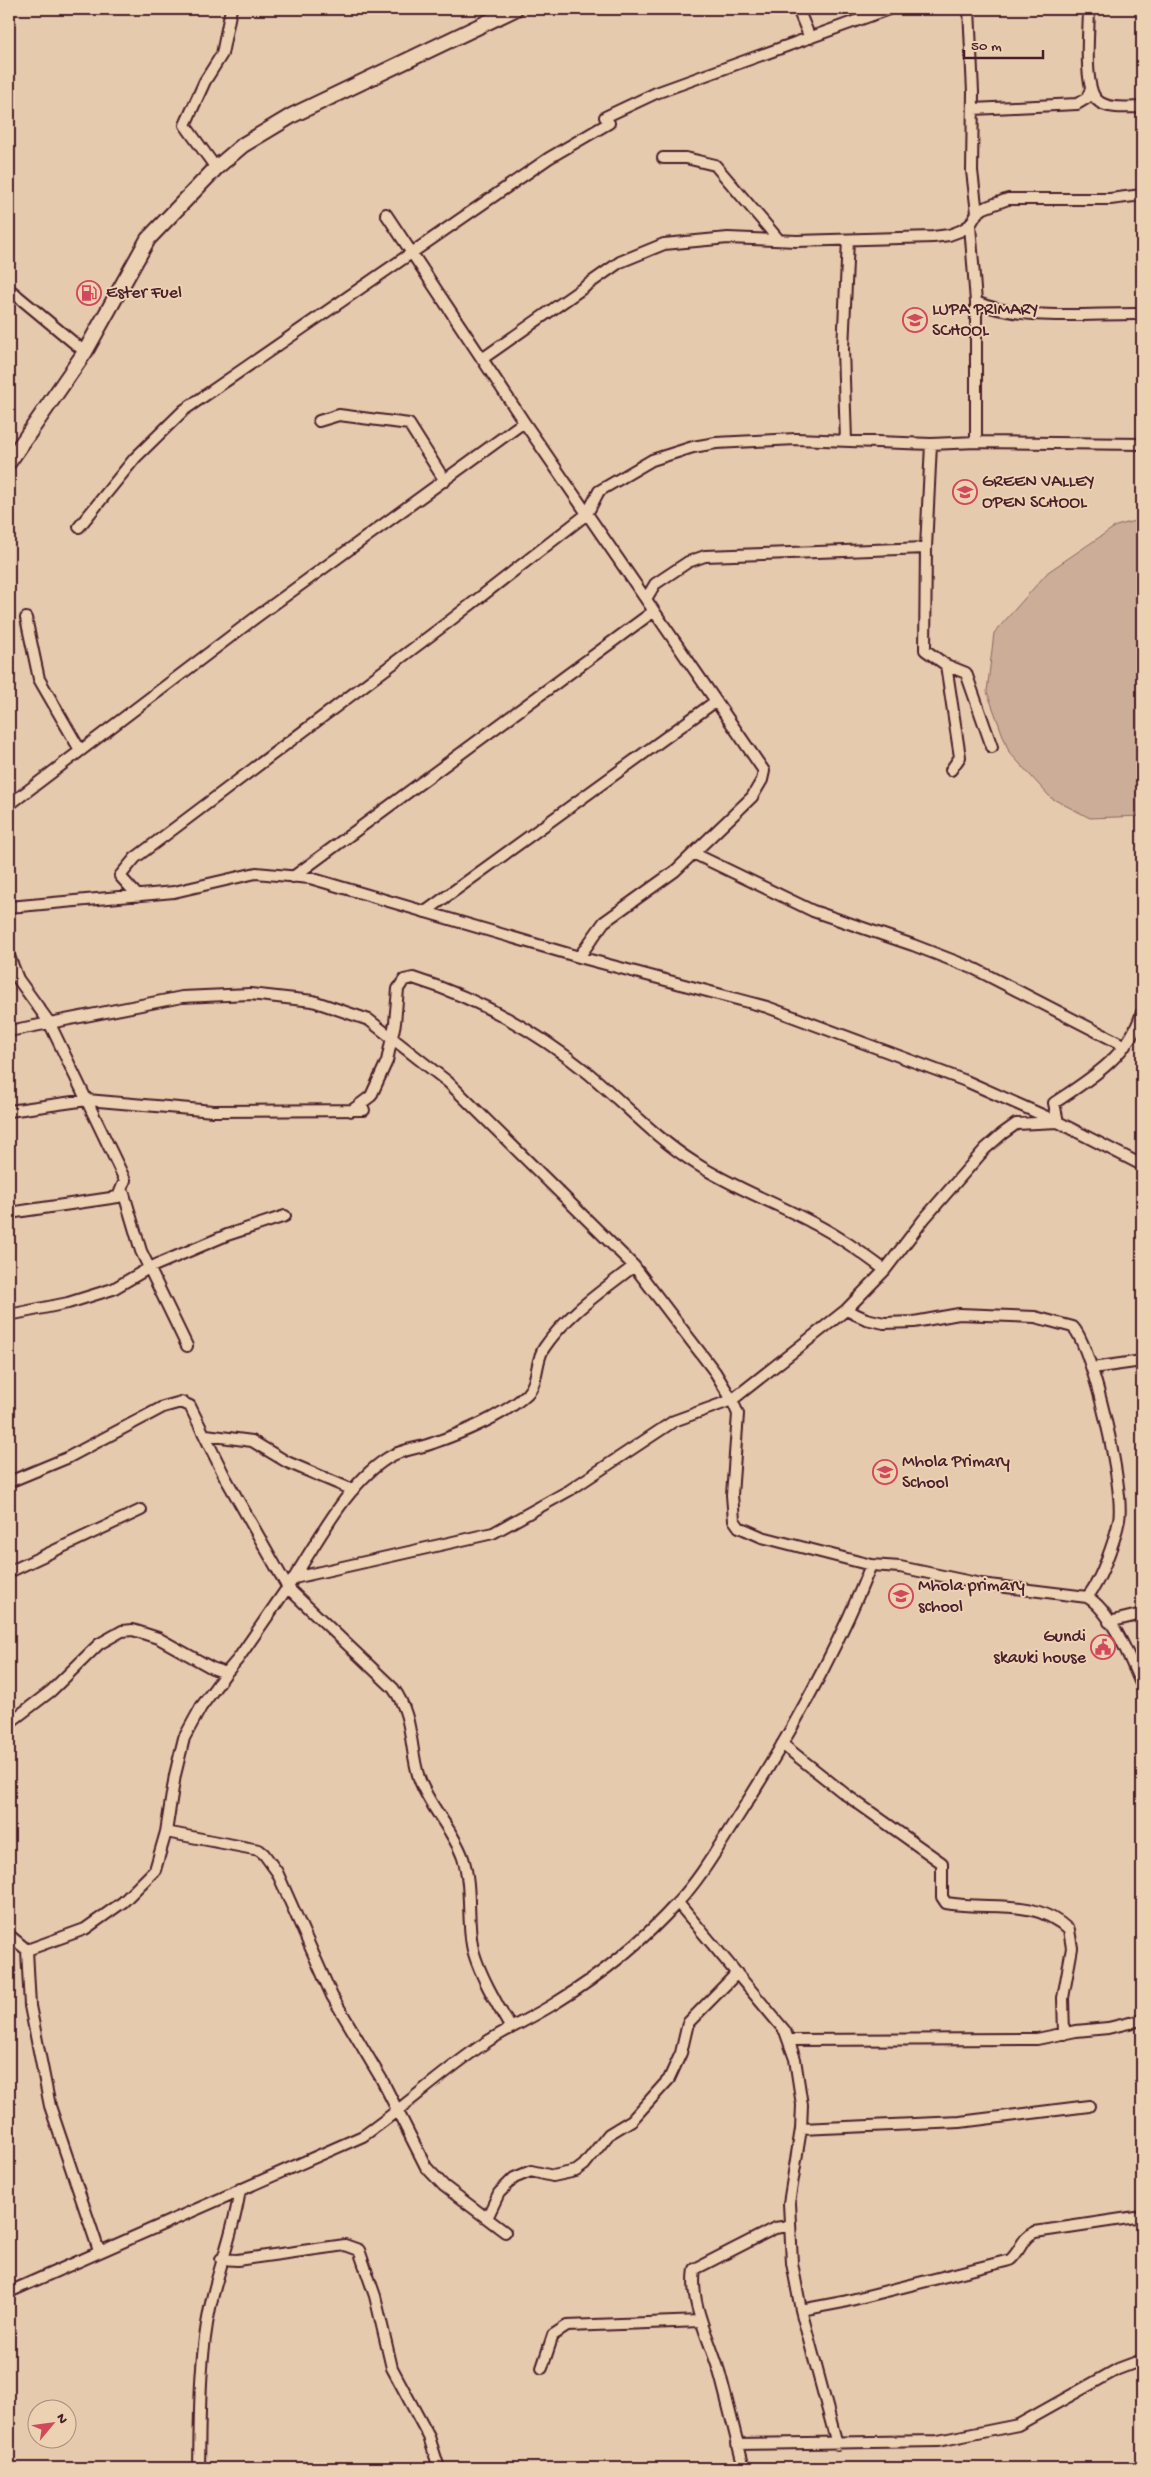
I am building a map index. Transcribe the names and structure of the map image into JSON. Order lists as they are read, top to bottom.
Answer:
{
  "places": {
    "fuel station": ["Ester Fuel"],
    "school or university": [
      "LUPA PRIMARY SCHOOL",
      "GREEN VALLEY OPEN SCHOOL",
      "Mhola Primary School",
      "Mhola primary school"
    ],
    "public building": ["Gundi skauki house"]
  },
  "scale_bar": "50 m",
  "north": "top right"
}
